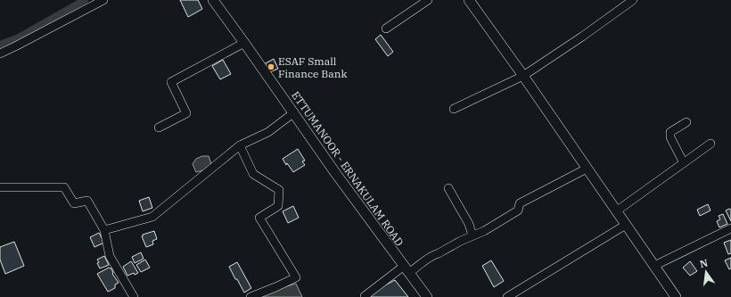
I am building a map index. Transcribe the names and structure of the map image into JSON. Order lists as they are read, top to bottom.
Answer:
{
  "streets": {
    "main road": ["ETTUMANOOR - ERNAKULAM ROAD"]
  },
  "places": ["ESAF Small Finance Bank"],
  "north": "top"
}
